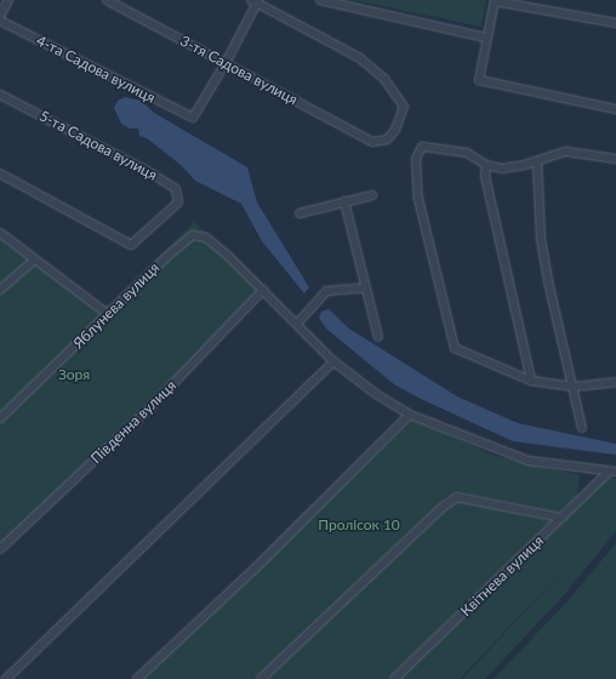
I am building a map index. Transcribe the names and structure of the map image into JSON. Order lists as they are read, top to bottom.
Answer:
{
  "streets": {
    "street": [
      "4-та Садова вулиця",
      "3-тя Садова вулиця",
      "5-та Садова вулиця",
      "Яблунева вулиця",
      "Південна вулиця",
      "Квітнева вулиця"
    ]
  },
  "crossings": [
    ["4-та Садова вулиця", "3-тя Садова вулиця"],
    ["Яблунева вулиця", "Південна вулиця"]
  ],
  "parks": ["Зоря", "Пролісок 10"]
}
